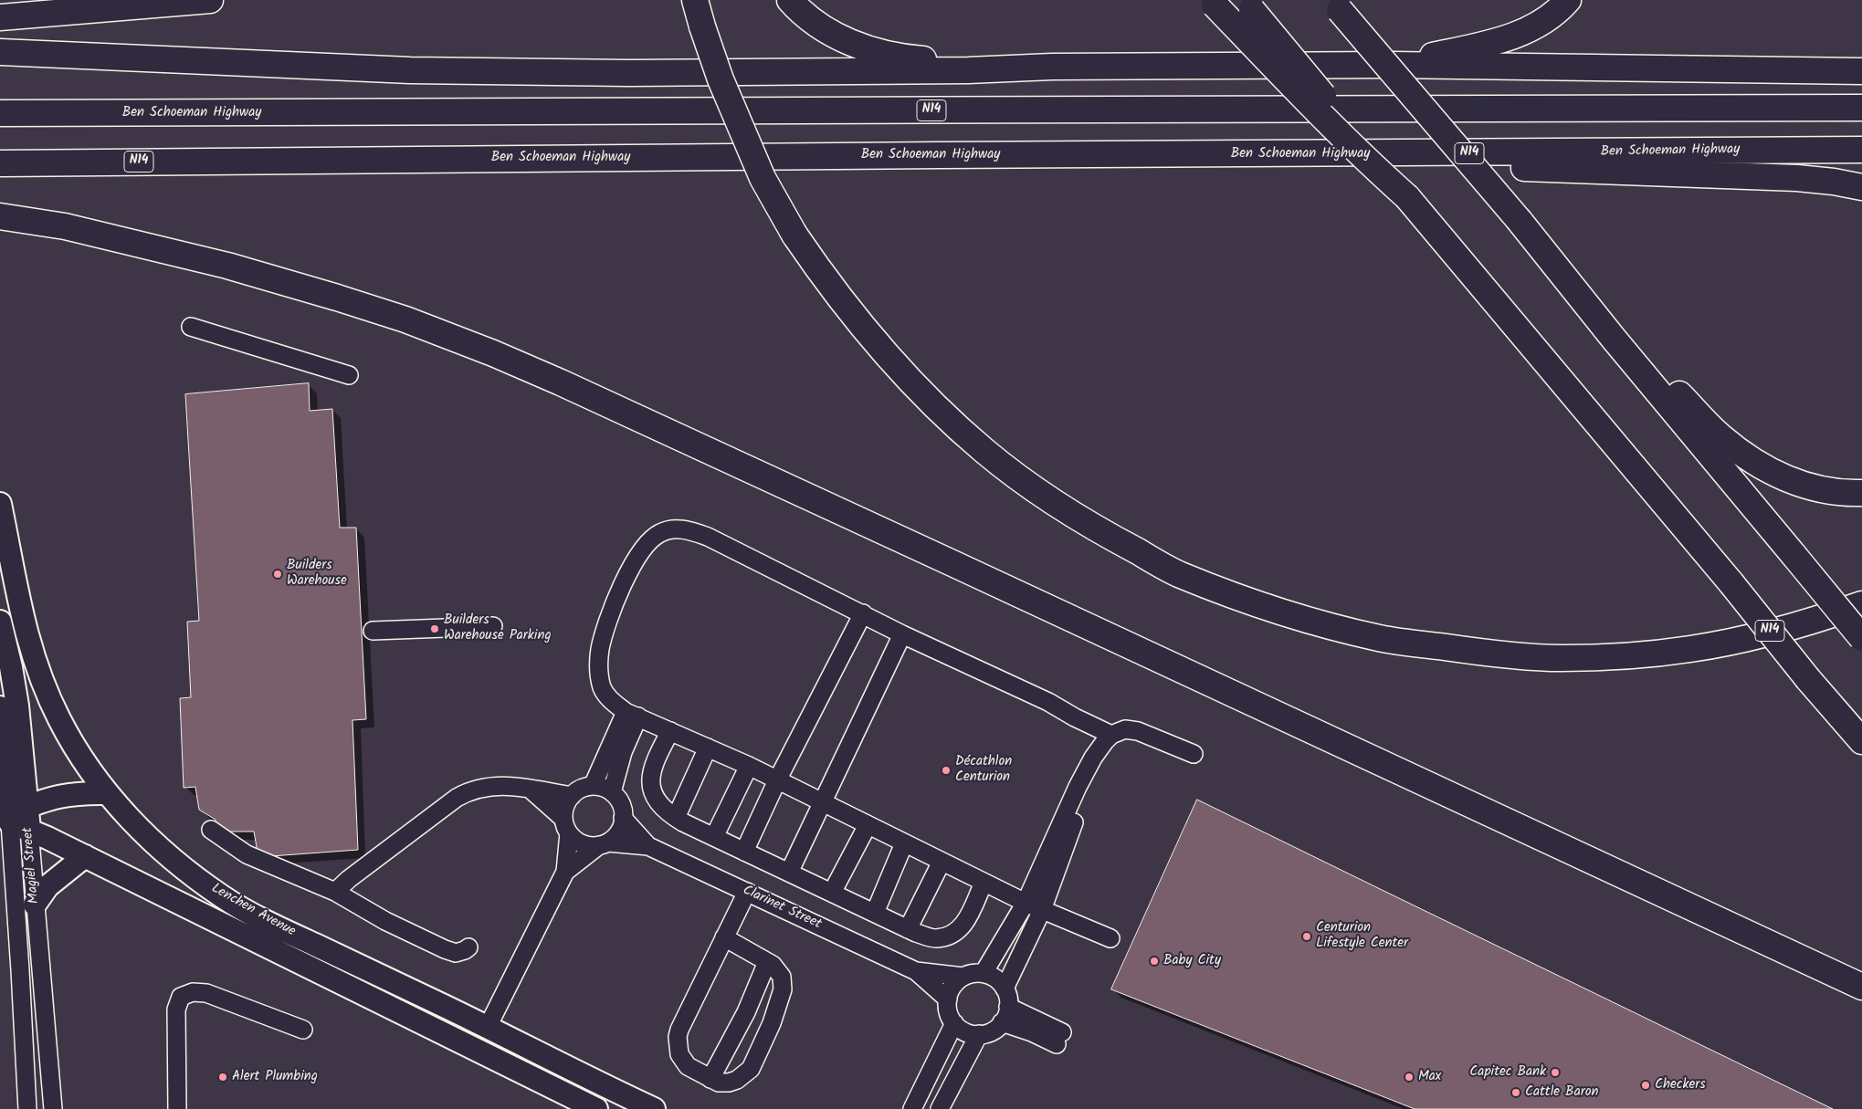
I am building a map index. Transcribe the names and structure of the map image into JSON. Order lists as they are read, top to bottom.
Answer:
{
  "streets": {
    "highway": ["N14", "Ben Schoeman Highway"],
    "main road": ["Magiel Street", "Lenchen Avenue"],
    "street": ["Clarinet Street"]
  },
  "crossings": [
    ["Magiel Street", "Lenchen Avenue"]
  ],
  "places": [
    "Builders Warehouse",
    "Builders Warehouse Parking",
    "Décathlon Centurion",
    "Centurion Lifestyle Center",
    "Baby City",
    "Capitec Bank",
    "Alert Plumbing",
    "Max",
    "Checkers",
    "Cattle Baron"
  ]
}
